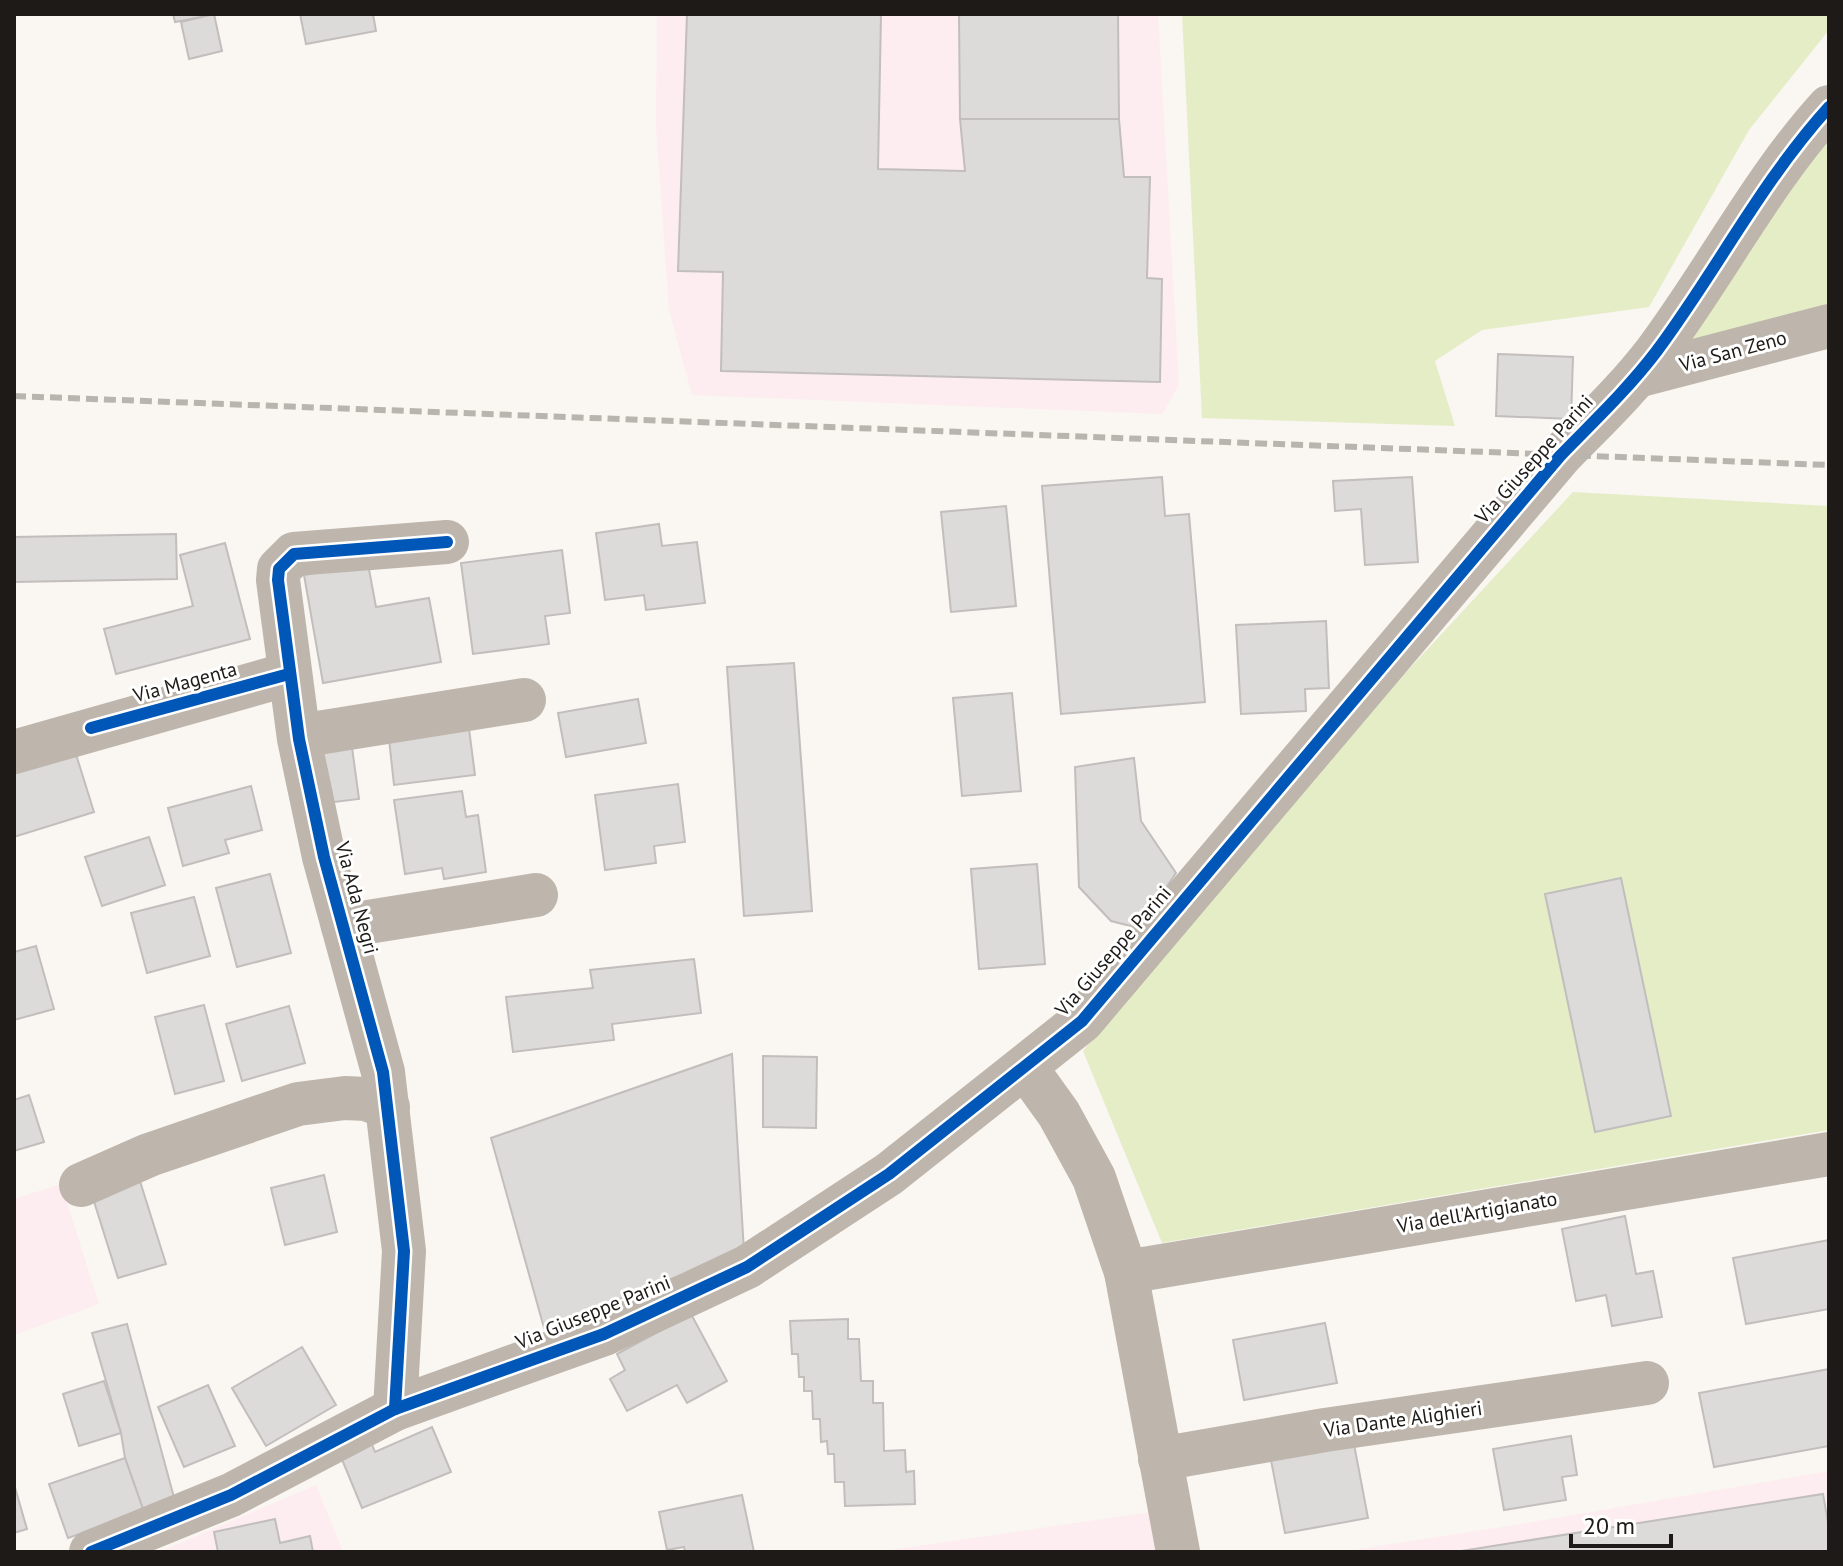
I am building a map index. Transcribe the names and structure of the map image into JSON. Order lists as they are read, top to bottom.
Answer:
{
  "streets": {
    "street": [
      "Via San Zeno",
      "Via Giuseppe Parini",
      "Via Magenta",
      "Via Ada Negri",
      "Via dell'Artigianato",
      "Via Dante Alighieri"
    ]
  },
  "crossings": [
    ["Via San Zeno", "Via Giuseppe Parini"],
    ["Via Giuseppe Parini", "Via Ada Negri"],
    ["Via Magenta", "Via Ada Negri"]
  ],
  "scale_bar": "20 m"
}
